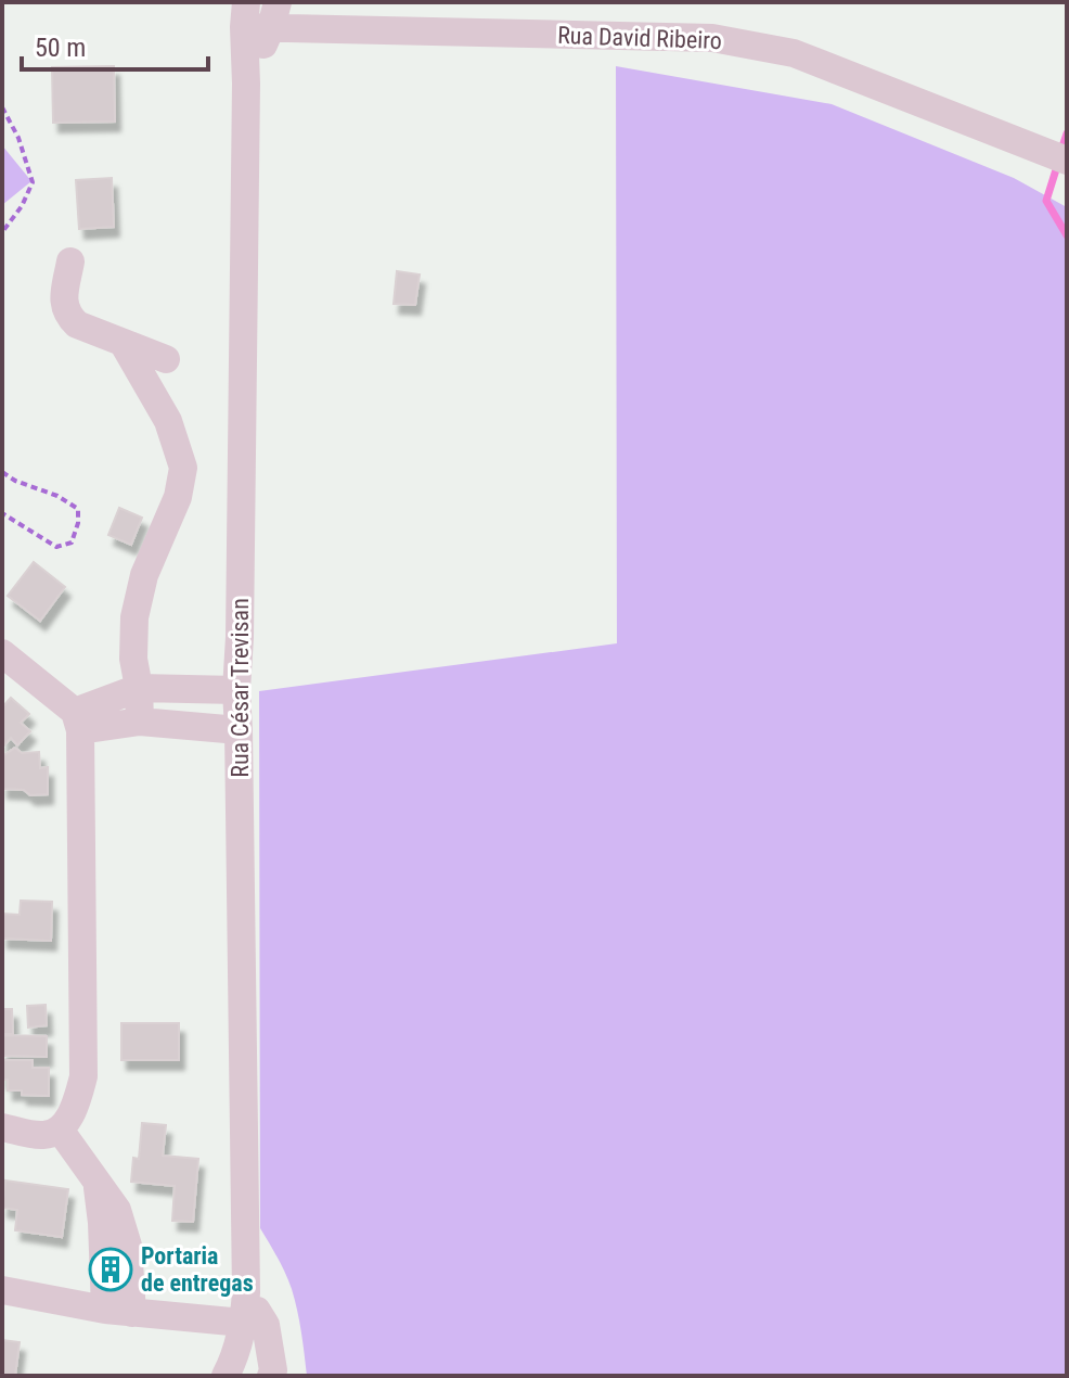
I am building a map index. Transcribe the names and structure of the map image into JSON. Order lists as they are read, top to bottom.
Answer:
{
  "streets": {
    "street": ["Rua David Ribeiro", "Rua César Trevisan"]
  },
  "crossings": [
    ["Rua David Ribeiro", "Rua César Trevisan"]
  ],
  "places": {
    "building": ["Portaria de entregas"]
  },
  "scale_bar": "50 m"
}
